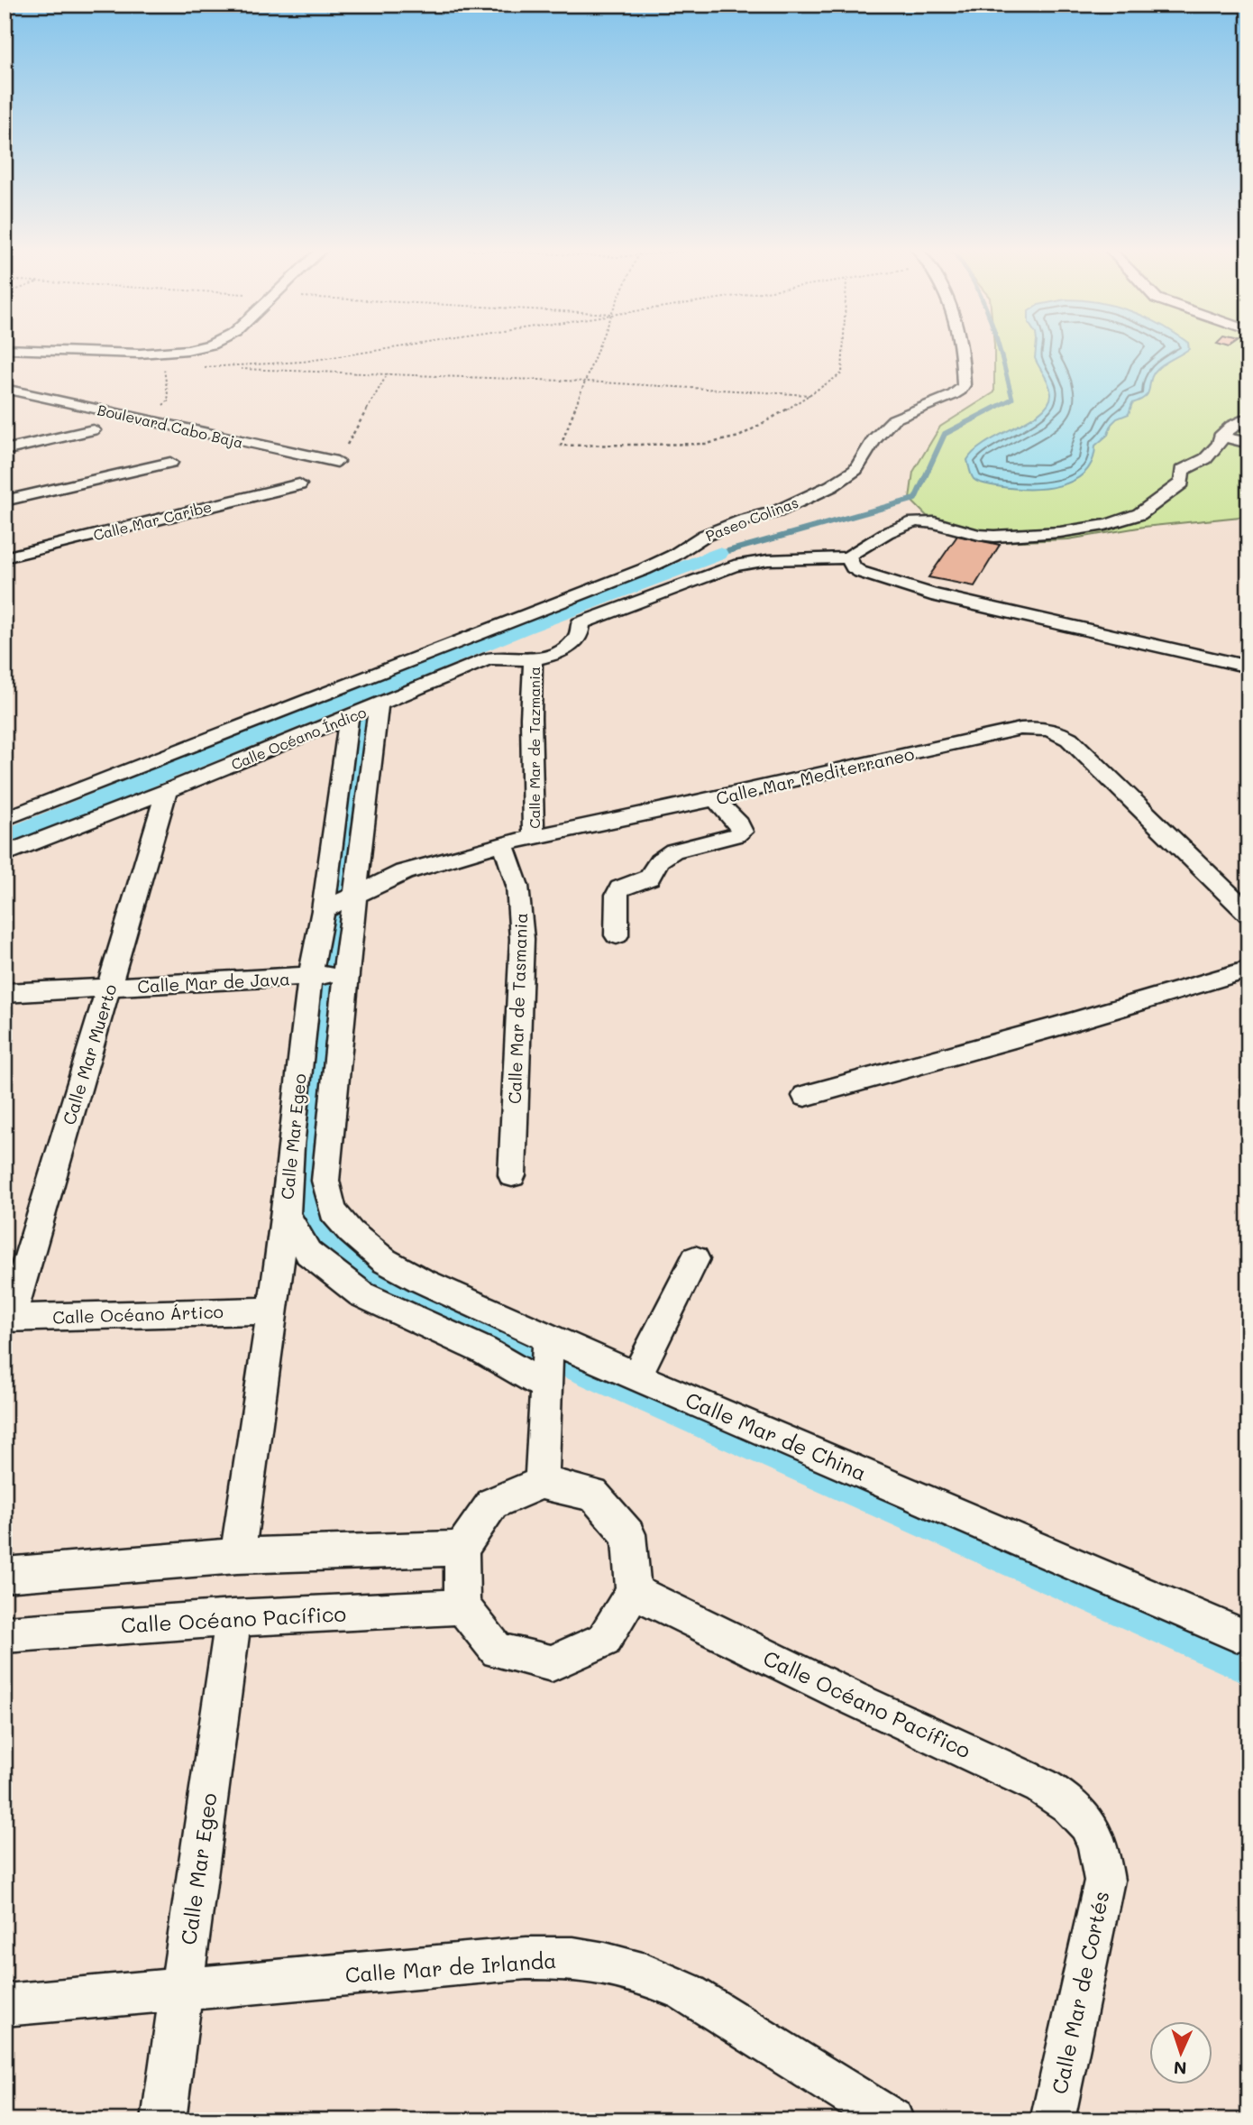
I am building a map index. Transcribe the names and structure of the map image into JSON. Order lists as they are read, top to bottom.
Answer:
{
  "streets": {
    "street": [
      "Boulevard Cabo Baja",
      "Paseo Colinas",
      "Calle Mar Caribe",
      "Calle Océano Índico",
      "Calle Mar de Tazmania",
      "Calle Mar Mediterraneo",
      "Calle Mar de Java",
      "Calle Mar de Tasmania",
      "Calle Mar Muerto",
      "Calle Mar Egeo",
      "Calle Océano Ártico",
      "Calle Mar de China",
      "Calle Océano Pacífico",
      "Calle Mar de Irlanda",
      "Calle Mar de Cortés"
    ]
  },
  "crossings": [
    ["Paseo Colinas", "Calle Océano Índico"],
    ["Calle Océano Índico", "Calle Mar de Tazmania"],
    ["Calle Océano Índico", "Calle Mar Muerto"],
    ["Calle Océano Índico", "Calle Mar Egeo"],
    ["Calle Mar de Tazmania", "Calle Mar Mediterraneo"],
    ["Calle Mar Mediterraneo", "Calle Mar de Tasmania"],
    ["Calle Mar Mediterraneo", "Calle Mar Egeo"],
    ["Calle Mar de Java", "Calle Mar Muerto"],
    ["Calle Mar de Java", "Calle Mar Egeo"],
    ["Calle Mar Muerto", "Calle Océano Ártico"],
    ["Calle Mar Egeo", "Calle Océano Ártico"],
    ["Calle Mar Egeo", "Calle Mar de China"],
    ["Calle Mar Egeo", "Calle Océano Pacífico"],
    ["Calle Mar Egeo", "Calle Mar de Irlanda"],
    ["Calle Océano Pacífico", "Calle Mar de Cortés"]
  ],
  "north": "bottom"
}
